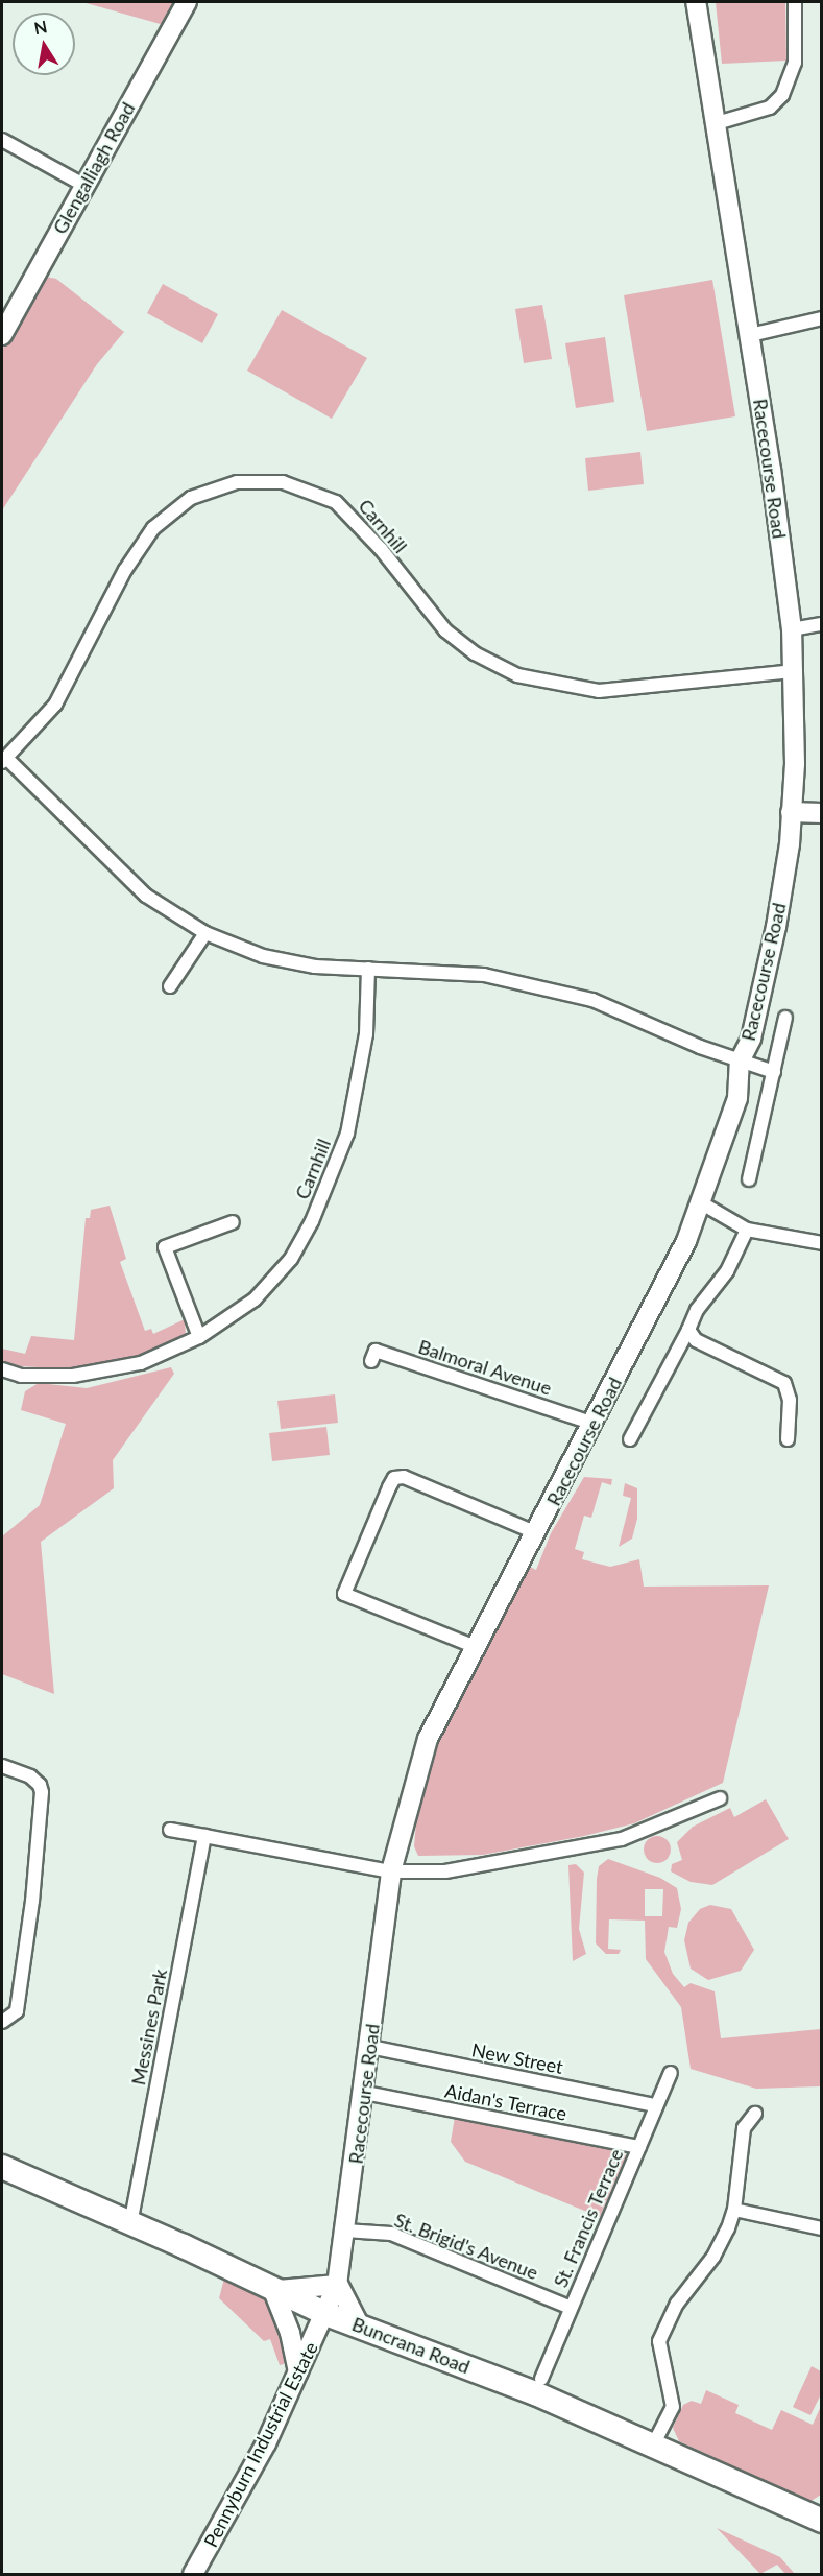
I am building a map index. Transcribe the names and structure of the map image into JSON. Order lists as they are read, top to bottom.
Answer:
{
  "streets": {
    "highway": ["Buncrana Road"],
    "main road": ["Glengalliagh Road", "Racecourse Road", "Pennyburn Industrial Estate"],
    "street": [
      "Carnhill",
      "Balmoral Avenue",
      "Messines Park",
      "New Street",
      "Aidan's Terrace",
      "St. Francis Terrace",
      "St. Brigid's Avenue"
    ]
  },
  "crossings": [
    ["Racecourse Road", "Carnhill"],
    ["Racecourse Road", "Balmoral Avenue"],
    ["Racecourse Road", "New Street"],
    ["Racecourse Road", "Aidan's Terrace"],
    ["Racecourse Road", "St. Brigid's Avenue"],
    ["Racecourse Road", "Buncrana Road"],
    ["Racecourse Road", "Pennyburn Industrial Estate"],
    ["Messines Park", "Buncrana Road"],
    ["New Street", "St. Francis Terrace"],
    ["Aidan's Terrace", "St. Francis Terrace"],
    ["St. Francis Terrace", "St. Brigid's Avenue"],
    ["Buncrana Road", "Pennyburn Industrial Estate"]
  ],
  "north": "top"
}
